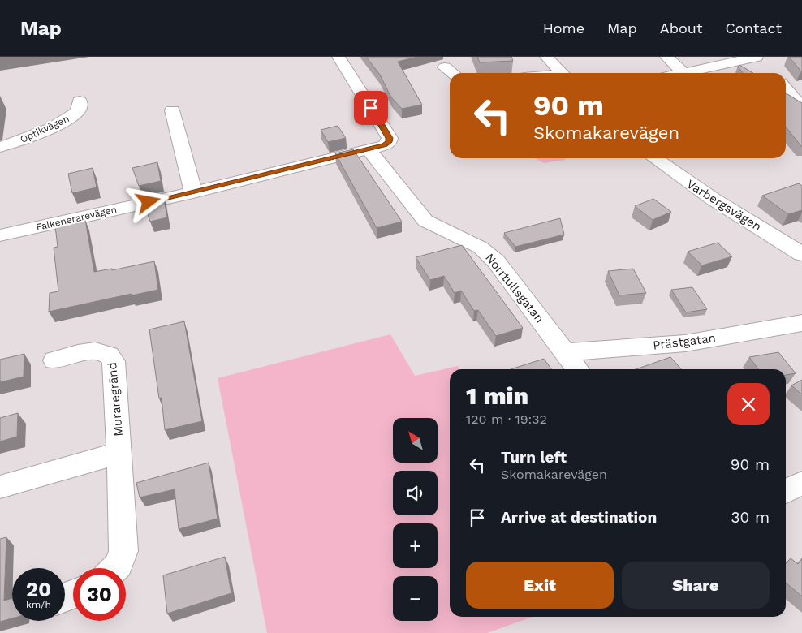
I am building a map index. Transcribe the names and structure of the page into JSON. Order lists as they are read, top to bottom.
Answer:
{
  "streets": {
    "street": [
      "Optikvägen",
      "Varbergsvägen",
      "Falkenerarevägen",
      "Norrtullsgatan",
      "Prästgatan",
      "Muraregränd"
    ]
  },
  "crossings": [
    ["Falkenerarevägen", "Norrtullsgatan"],
    ["Norrtullsgatan", "Prästgatan"]
  ],
  "north": "top left",
  "page": {
    "header": "Map",
    "nav": [
      "Home",
      "Map",
      "About",
      "Contact"
    ],
    "turn": ["90 m", "Skomakarevägen"],
    "heading": ["1 min", "120 m · 19:32"],
    "map_buttons": ["+", "−"],
    "list": [
      {
        "name": "Turn left",
        "note": "Skomakarevägen",
        "value": "90 m"
      },
      {
        "name": "Arrive at destination",
        "value": "30 m"
      }
    ],
    "buttons": ["Exit", "Share"],
    "speed": "20 km/h",
    "limit": "30"
  }
}
